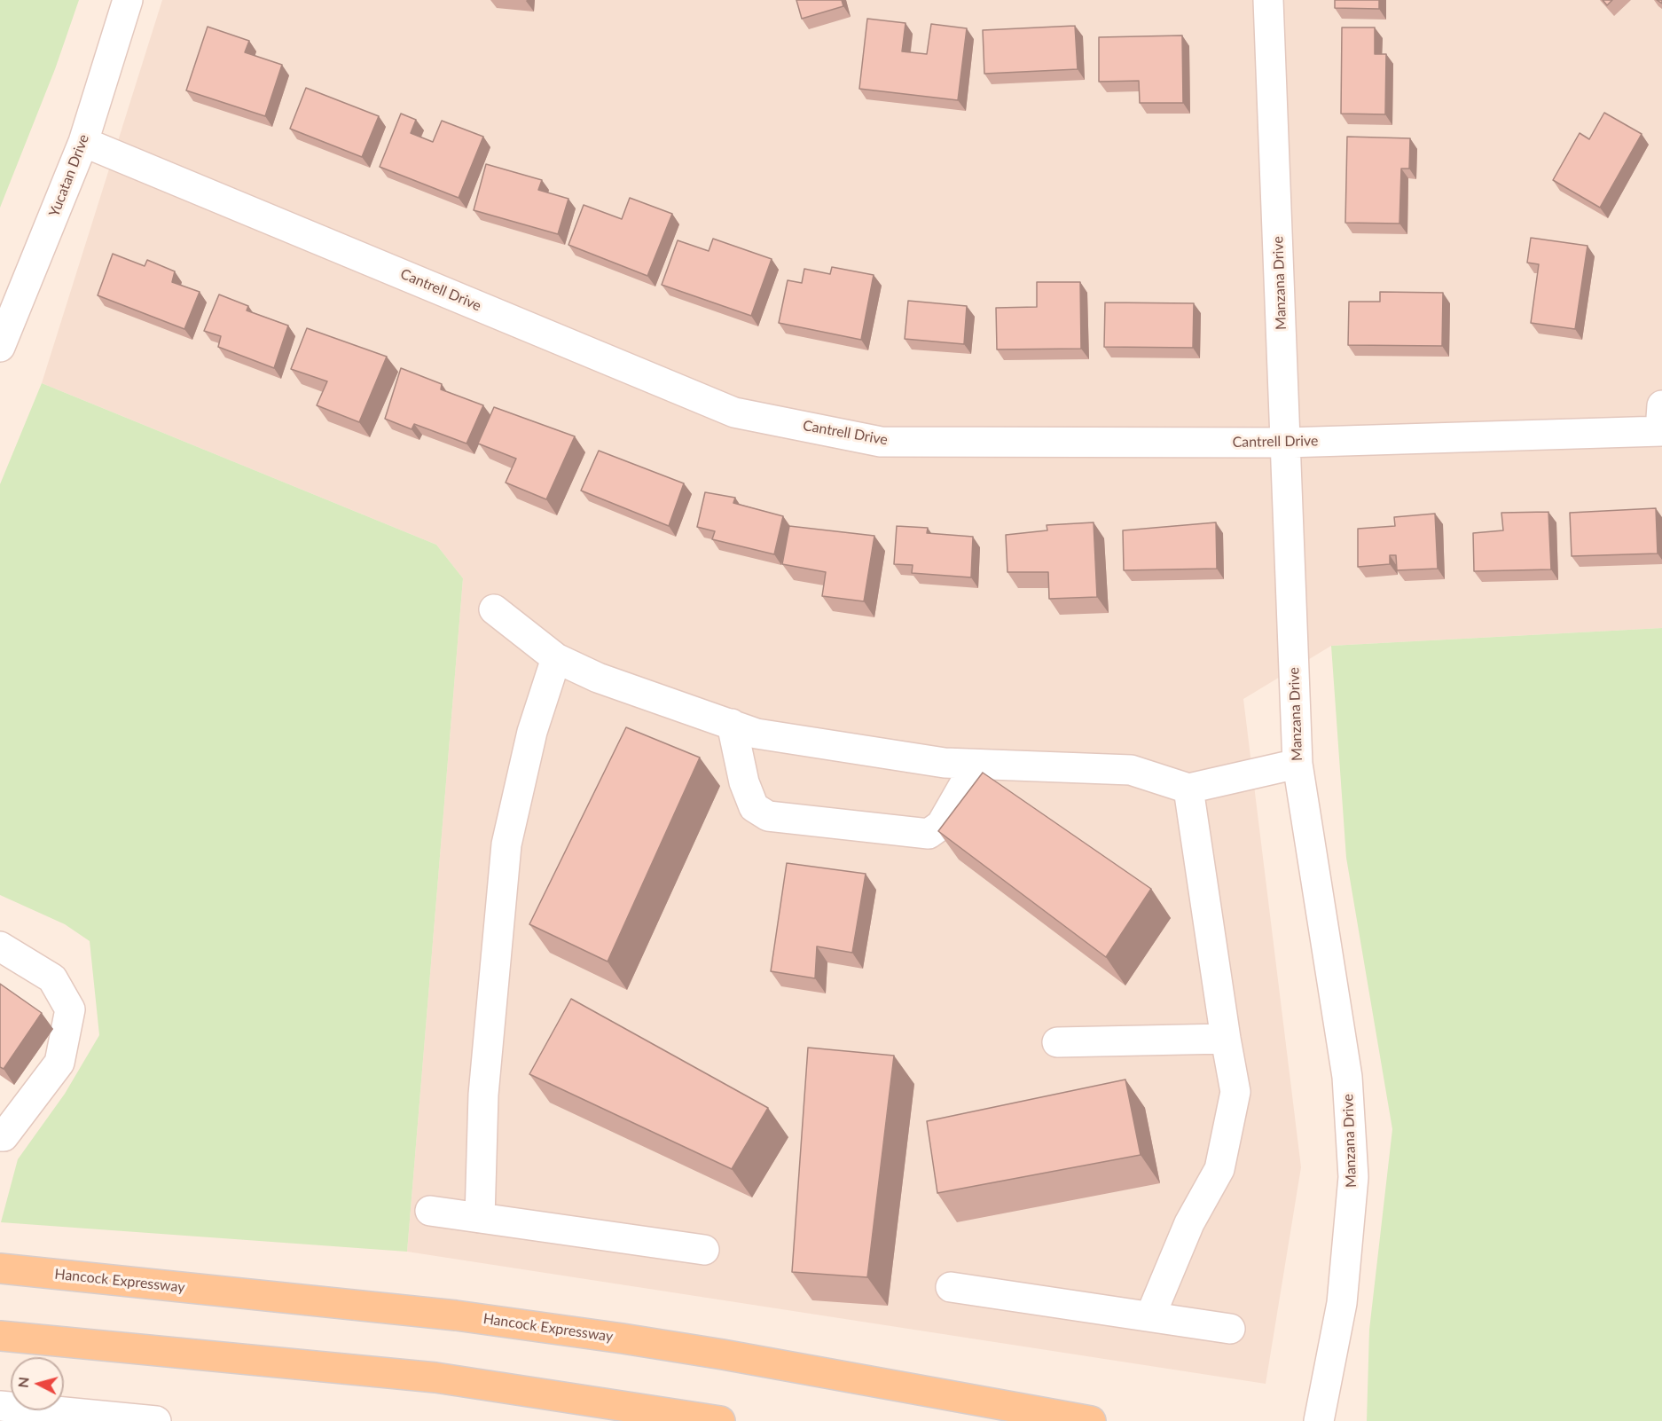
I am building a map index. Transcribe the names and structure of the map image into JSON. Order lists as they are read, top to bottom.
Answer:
{
  "streets": {
    "main road": ["Hancock Expressway"],
    "street": ["Yucatan Drive", "Manzana Drive", "Cantrell Drive"]
  },
  "crossings": [
    ["Yucatan Drive", "Cantrell Drive"],
    ["Manzana Drive", "Cantrell Drive"]
  ],
  "north": "left"
}
